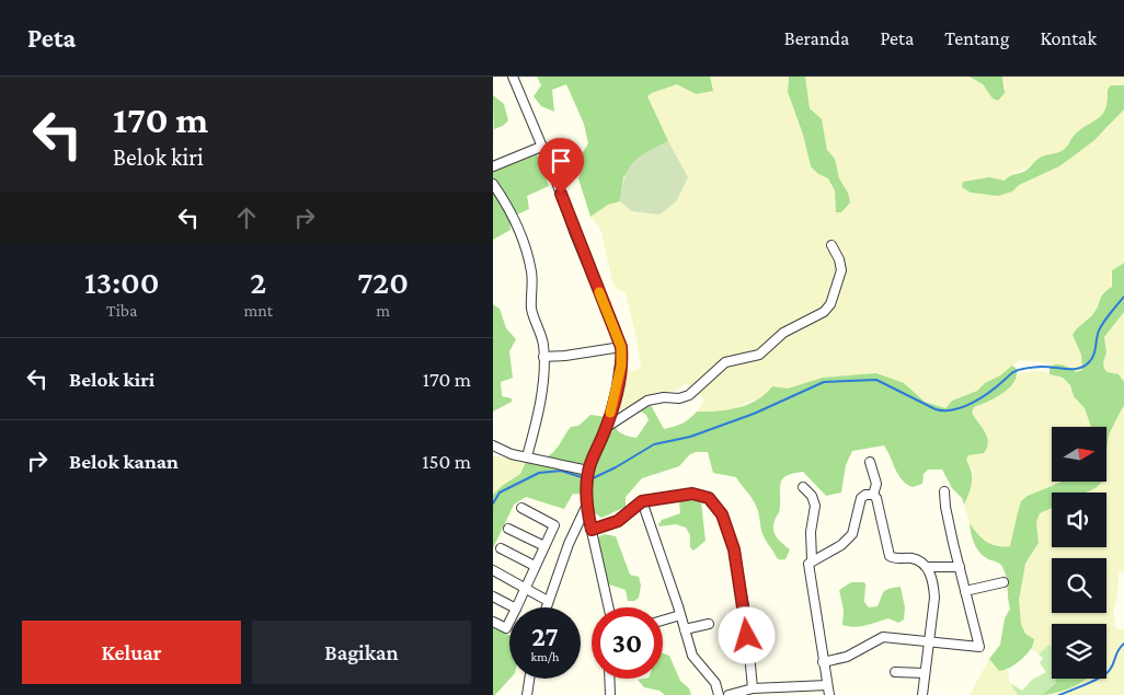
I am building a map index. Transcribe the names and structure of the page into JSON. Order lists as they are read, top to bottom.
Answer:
{
  "north": "right",
  "page": {
    "header": "Peta",
    "nav": [
      "Beranda",
      "Peta",
      "Tentang",
      "Kontak"
    ],
    "turn": ["170 m", "Belok kiri"],
    "eta": [
      "13:00",
      "Tiba",
      "2",
      "mnt",
      "720",
      "m"
    ],
    "list": [
      {
        "name": "Belok kiri",
        "value": "170 m"
      },
      {
        "name": "Belok kanan",
        "value": "150 m"
      }
    ],
    "speed": "27 km/h",
    "limit": "30",
    "buttons": ["Keluar", "Bagikan"]
  }
}
